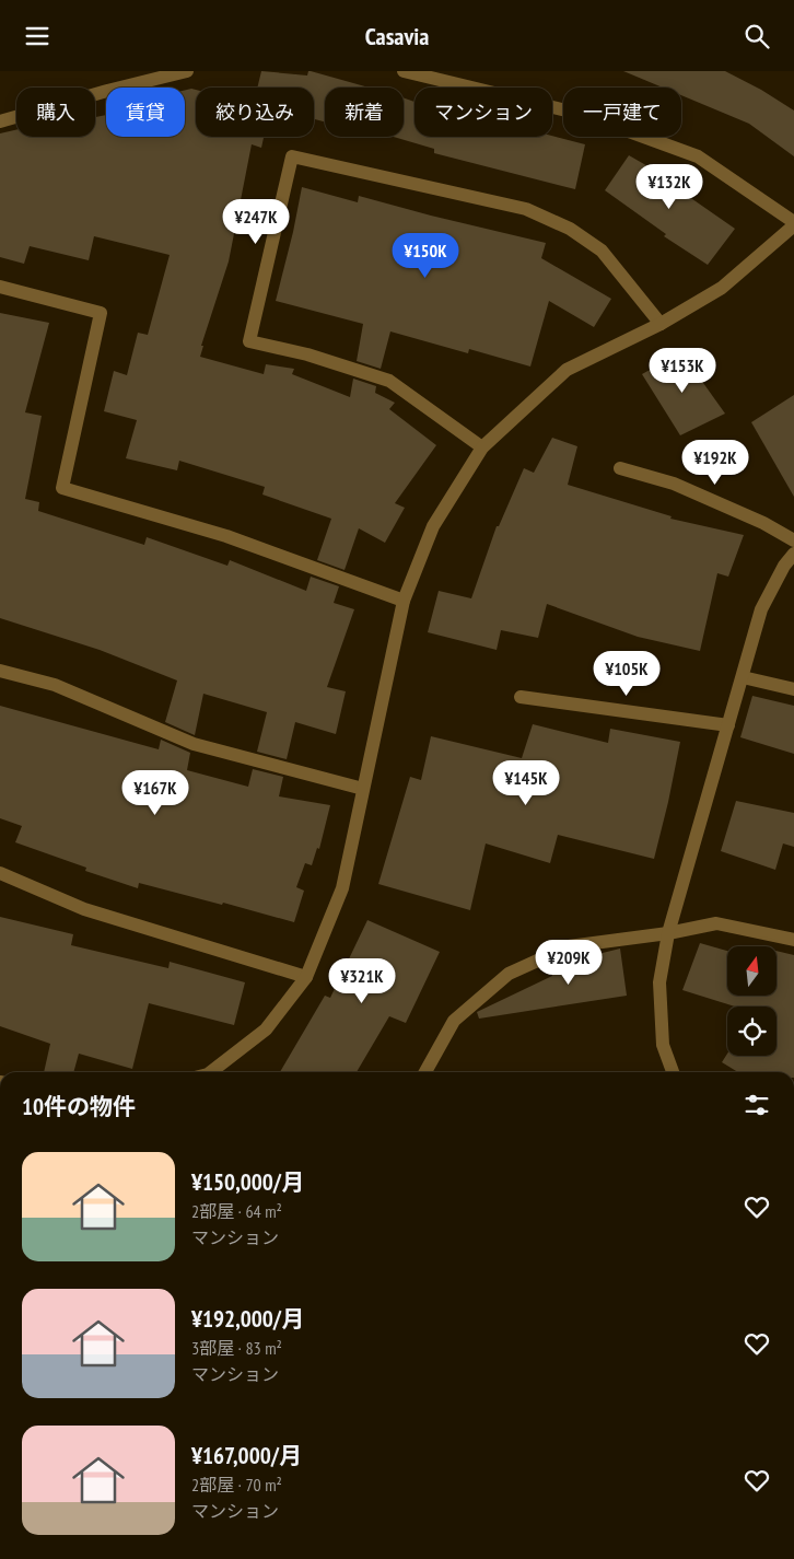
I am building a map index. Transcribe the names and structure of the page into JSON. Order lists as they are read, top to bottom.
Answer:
{
  "north": "top",
  "page": {
    "header": "Casavia",
    "chip": [
      "購入",
      "賃貸",
      "絞り込み",
      "新着",
      "マンション",
      "一戸建て"
    ],
    "price": [
      "¥132K",
      "¥247K",
      "¥150K",
      "¥153K",
      "¥192K",
      "¥105K",
      "¥145K",
      "¥167K",
      "¥209K",
      "¥321K"
    ],
    "heading": "10件の物件",
    "list": [
      {
        "name": "¥150,000/月",
        "note": "2部屋 · 64 m² · マンション"
      },
      {
        "name": "¥192,000/月",
        "note": "3部屋 · 83 m² · マンション"
      },
      {
        "name": "¥167,000/月",
        "note": "2部屋 · 70 m² · マンション"
      }
    ]
  }
}
